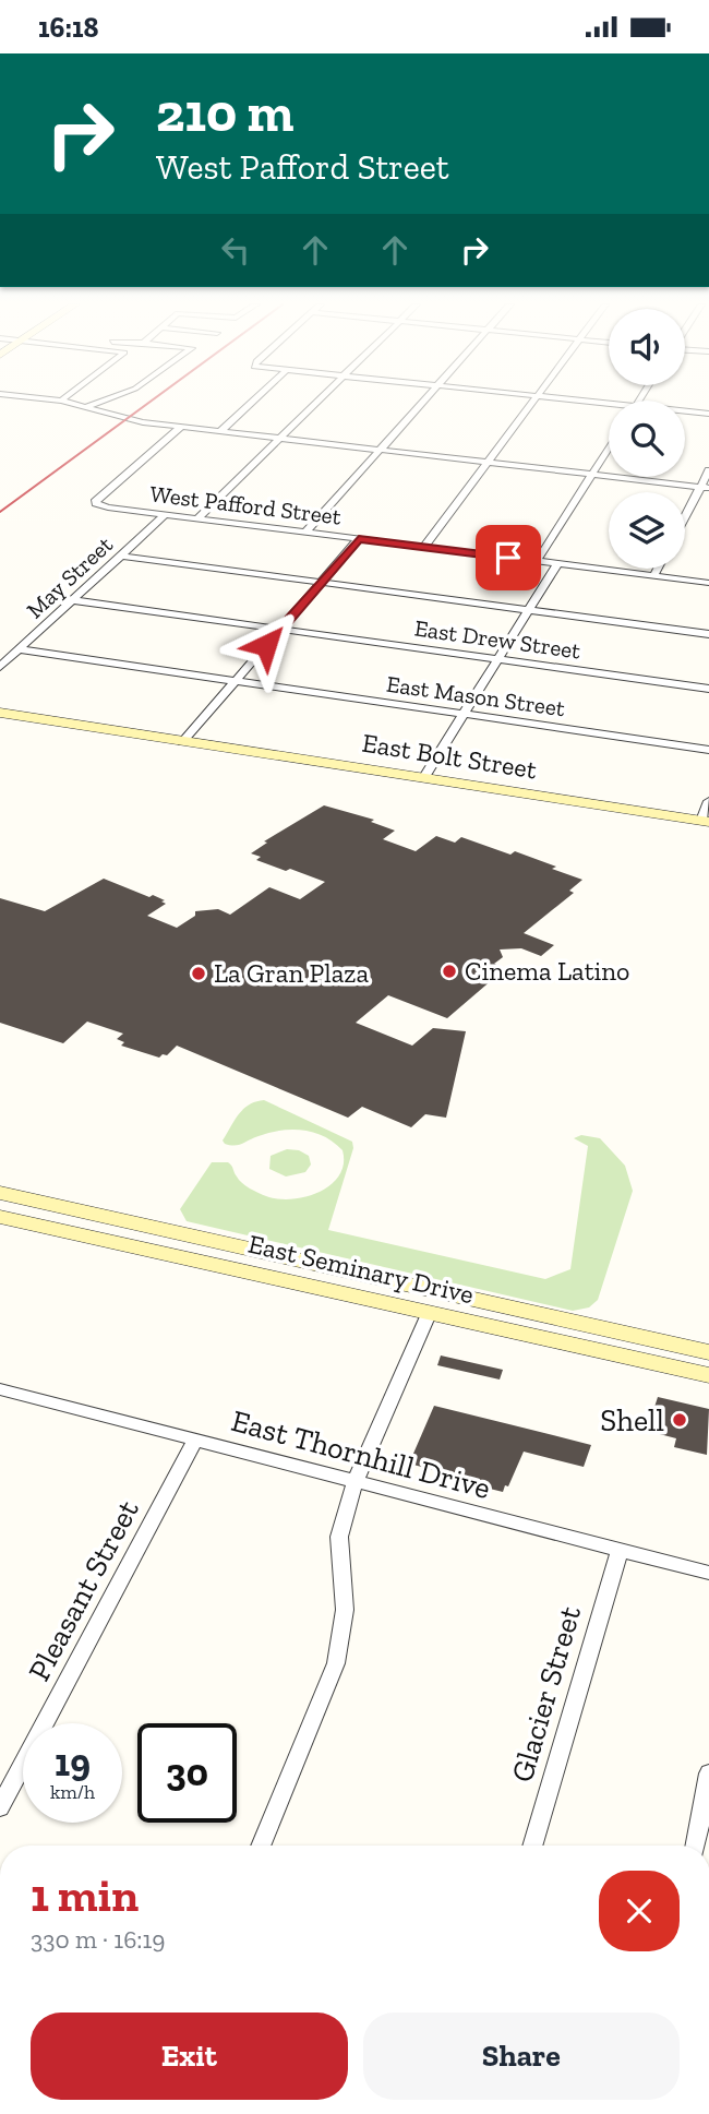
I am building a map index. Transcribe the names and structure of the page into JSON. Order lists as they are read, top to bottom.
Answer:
{
  "streets": {
    "main road": ["East Bolt Street", "East Seminary Drive"],
    "street": [
      "West Pafford Street",
      "May Street",
      "East Drew Street",
      "East Mason Street",
      "East Thornhill Drive",
      "Pleasant Street",
      "Glacier Street"
    ]
  },
  "crossings": [
    ["West Pafford Street", "May Street"],
    ["May Street", "East Mason Street"],
    ["East Thornhill Drive", "Pleasant Street"],
    ["East Thornhill Drive", "Glacier Street"]
  ],
  "places": ["Cinema Latino", "La Gran Plaza", "Shell"],
  "page": {
    "status": "16:18",
    "turn": ["210 m", "West Pafford Street"],
    "speed": "19 km/h",
    "limit": "30",
    "heading": ["1 min", "330 m · 16:19"],
    "buttons": ["Exit", "Share"]
  }
}
